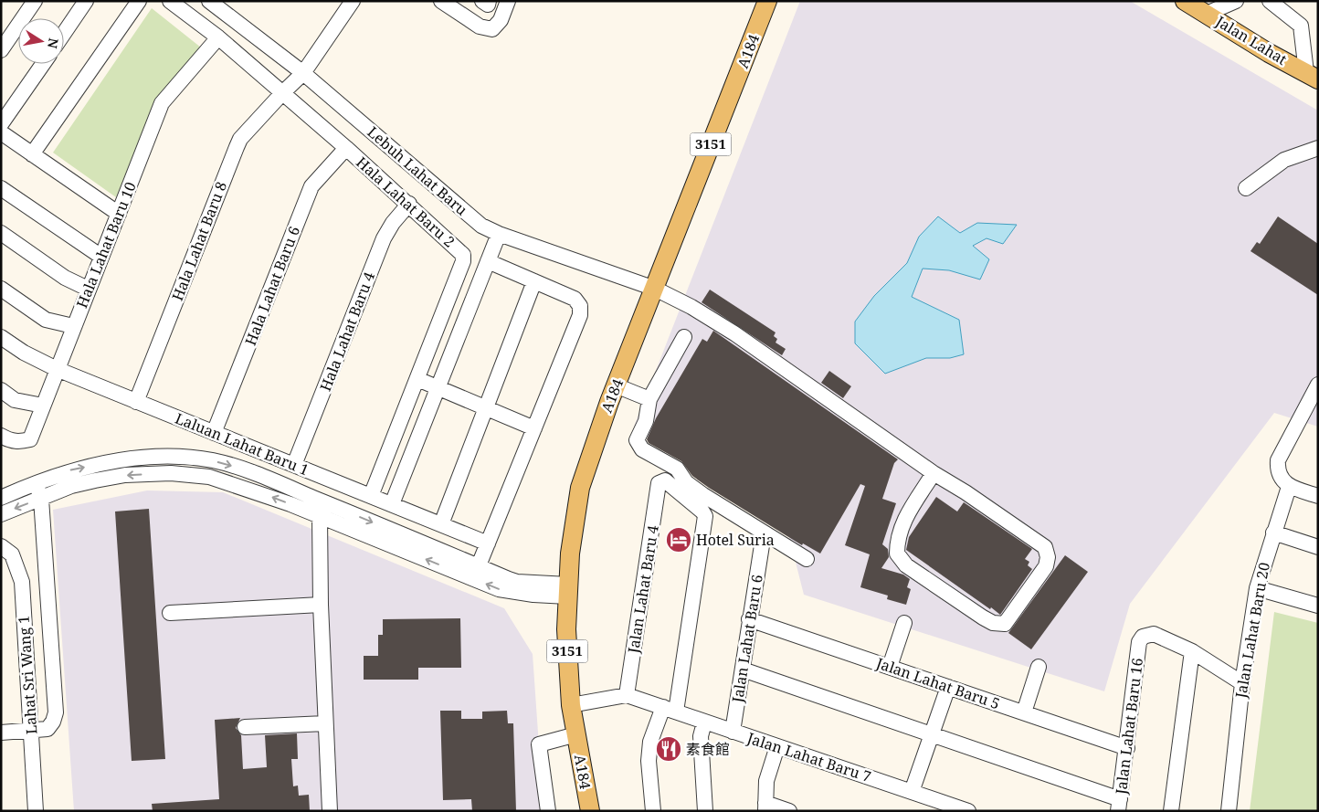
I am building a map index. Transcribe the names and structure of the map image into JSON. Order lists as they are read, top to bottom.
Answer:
{
  "streets": {
    "main road": ["Jalan Lahat", "A184", "3151"],
    "street": [
      "Lebuh Lahat Baru",
      "Hala Lahat Baru 2",
      "Hala Lahat Baru 8",
      "Hala Lahat Baru 10",
      "Hala Lahat Baru 6",
      "Hala Lahat Baru 4",
      "Laluan Lahat Baru 1",
      "Jalan Lahat Baru 4",
      "Jalan Lahat Baru 20",
      "Jalan Lahat Baru 6",
      "Lahat Sri Wang 1",
      "Jalan Lahat Baru 5",
      "Jalan Lahat Baru 16",
      "Jalan Lahat Baru 7"
    ]
  },
  "crossings": [
    ["A184", "Lebuh Lahat Baru"],
    ["A184", "Jalan Lahat Baru 7"],
    ["Lebuh Lahat Baru", "Hala Lahat Baru 8"],
    ["Hala Lahat Baru 2", "Hala Lahat Baru 8"],
    ["Hala Lahat Baru 2", "Hala Lahat Baru 10"],
    ["Hala Lahat Baru 2", "Hala Lahat Baru 6"],
    ["Hala Lahat Baru 2", "Hala Lahat Baru 4"],
    ["Hala Lahat Baru 2", "Laluan Lahat Baru 1"],
    ["Hala Lahat Baru 8", "Laluan Lahat Baru 1"],
    ["Hala Lahat Baru 10", "Laluan Lahat Baru 1"],
    ["Hala Lahat Baru 6", "Laluan Lahat Baru 1"],
    ["Hala Lahat Baru 4", "Laluan Lahat Baru 1"],
    ["Jalan Lahat Baru 4", "Jalan Lahat Baru 7"],
    ["Jalan Lahat Baru 6", "Jalan Lahat Baru 5"],
    ["Jalan Lahat Baru 6", "Jalan Lahat Baru 7"],
    ["Jalan Lahat Baru 5", "Jalan Lahat Baru 16"]
  ],
  "places": {
    "hotel": ["Hotel Suria"],
    "restaurant": ["素食館"]
  },
  "north": "right"
}
